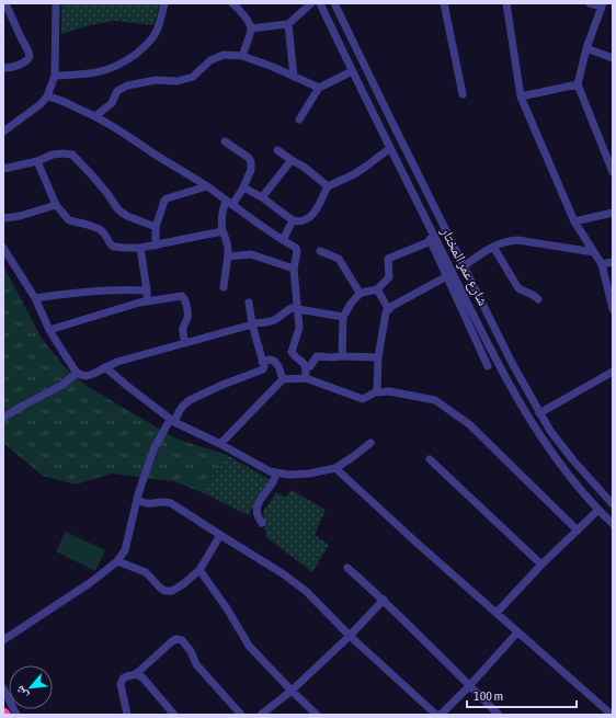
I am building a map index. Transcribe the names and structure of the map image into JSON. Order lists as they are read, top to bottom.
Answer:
{
  "streets": {
    "street": ["شارع عمر المختار"]
  },
  "scale_bar": "100 m",
  "north": "bottom left"
}
